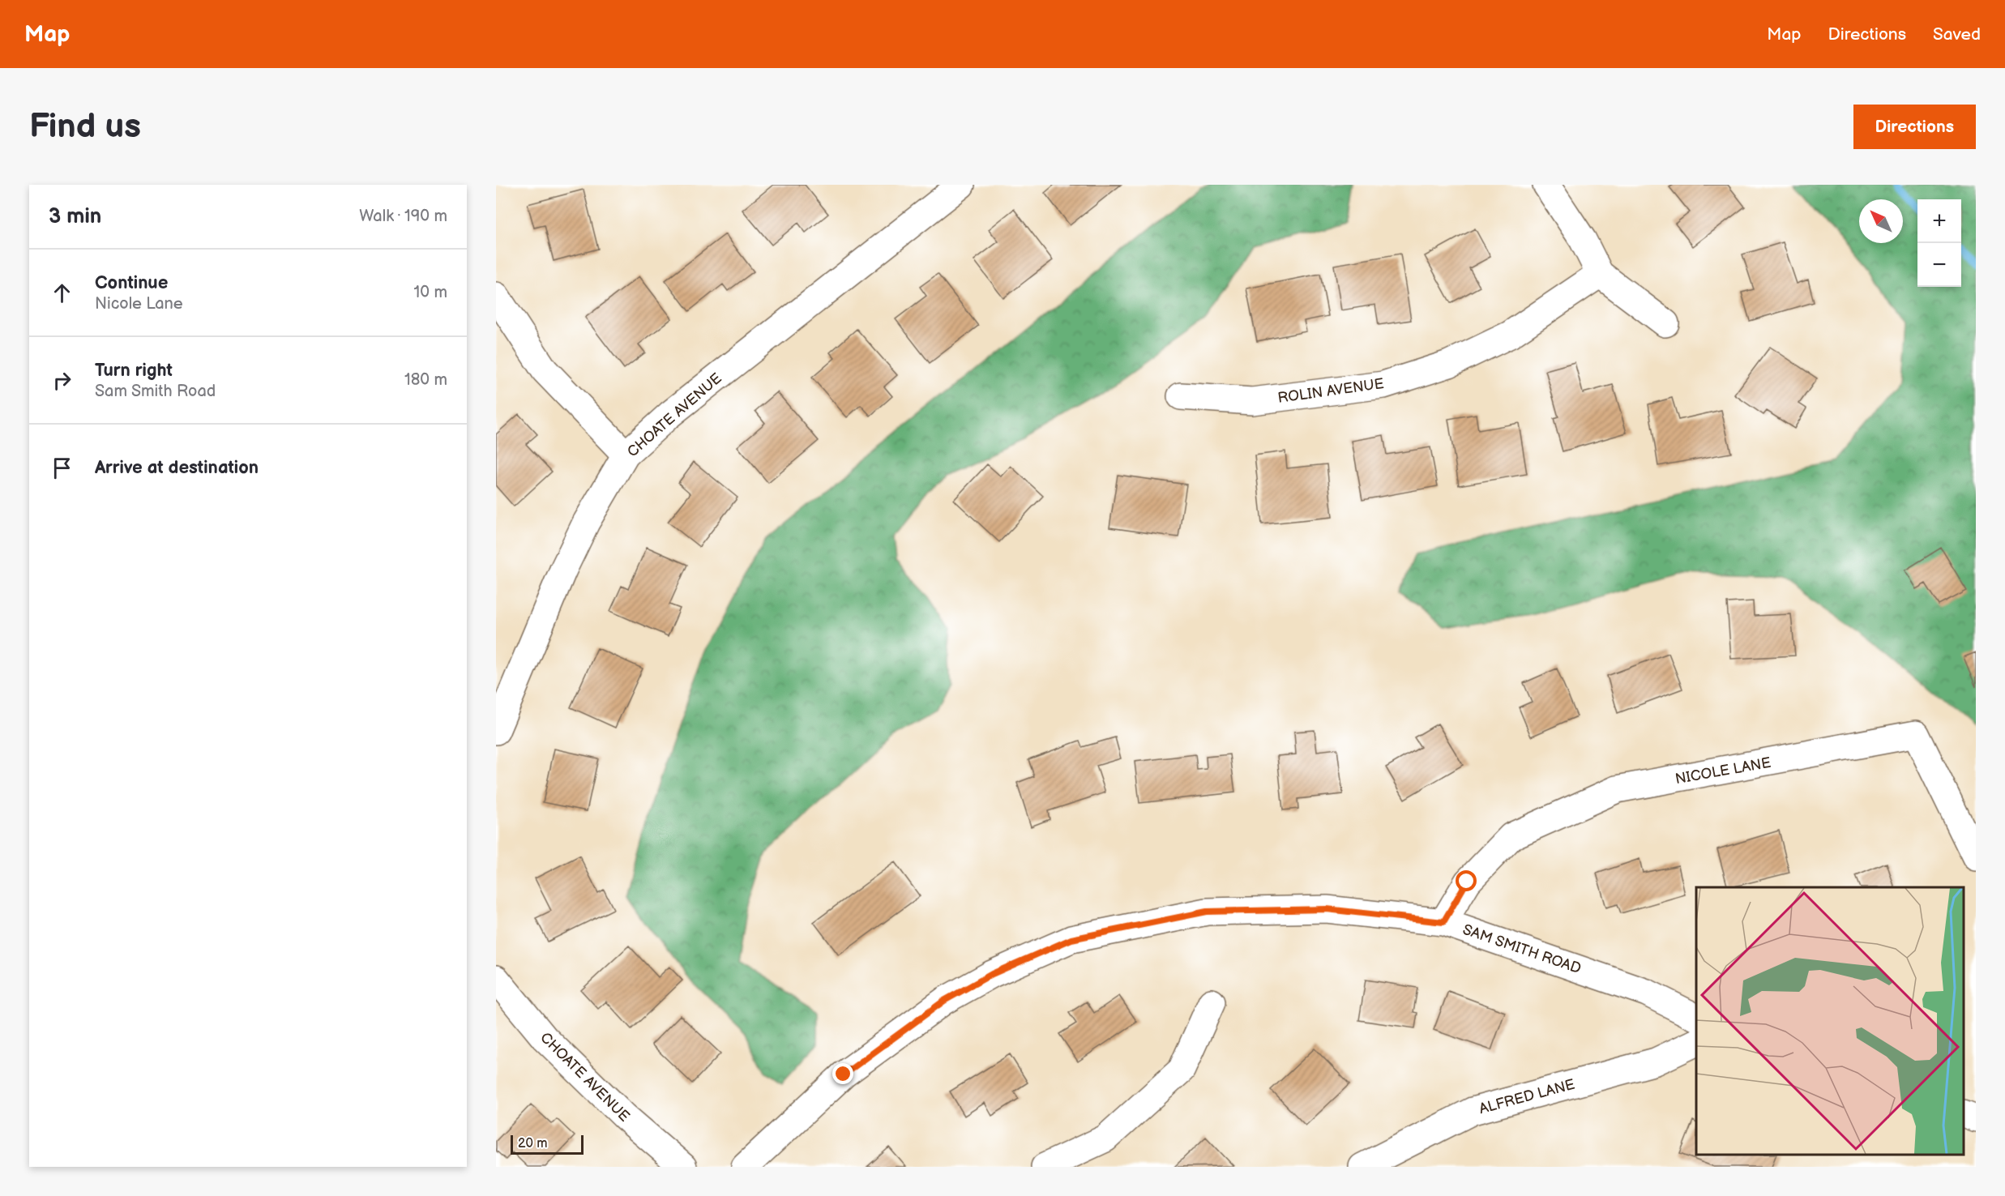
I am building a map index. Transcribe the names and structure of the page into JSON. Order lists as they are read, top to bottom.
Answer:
{
  "streets": {
    "street": [
      "ROLIN AVENUE",
      "CHOATE AVENUE",
      "NICOLE LANE",
      "SAM SMITH ROAD",
      "ALFRED LANE"
    ]
  },
  "crossings": [
    ["NICOLE LANE", "SAM SMITH ROAD"]
  ],
  "scale_bar": "20 m",
  "north": "top left",
  "page": {
    "header": "Map",
    "nav": ["Map", "Directions", "Saved"],
    "buttons": "Directions",
    "title": "Find us",
    "heading": ["3 min", "Walk · 190 m"],
    "map_buttons": ["+", "−"],
    "list": [
      ["Continue", "Nicole Lane", "10 m"],
      ["Turn right", "Sam Smith Road", "180 m"],
      "Arrive at destination"
    ],
    "scale": "20 m"
  }
}
